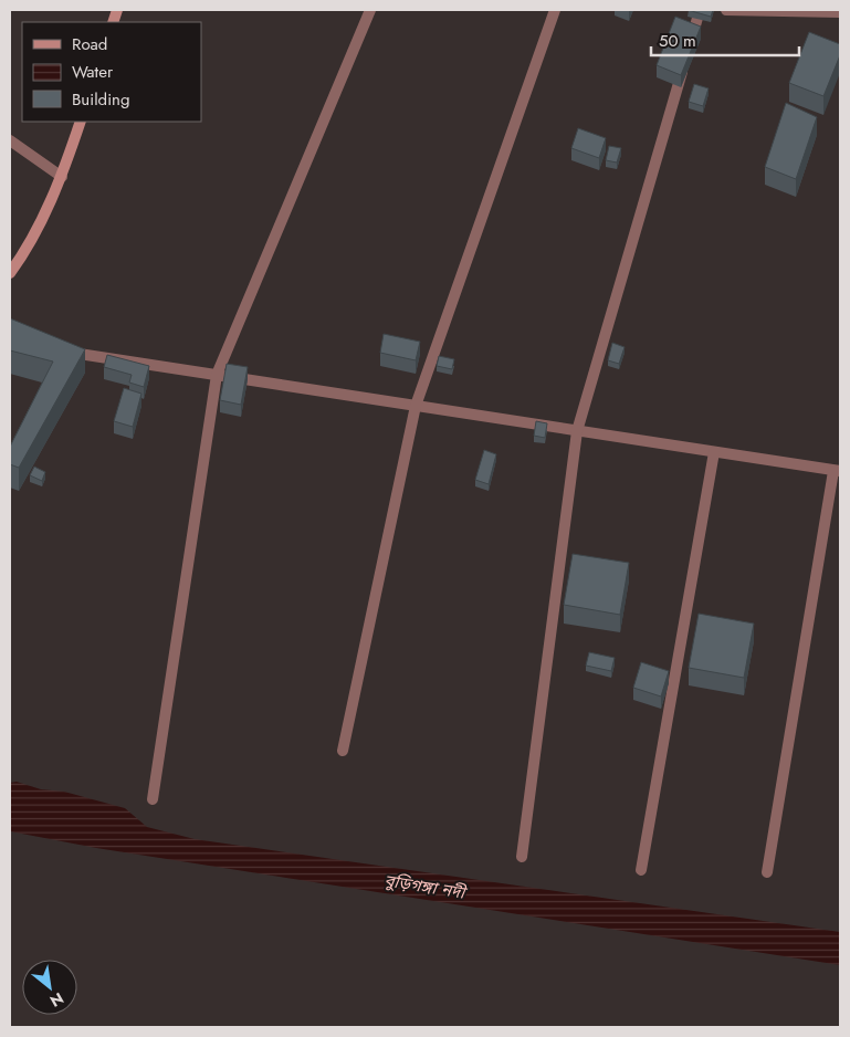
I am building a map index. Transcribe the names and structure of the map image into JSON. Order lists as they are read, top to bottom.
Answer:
{
  "water": ["বুড়িগঙ্গা নদী"],
  "legend": ["Road", "Water", "Building"],
  "scale_bar": "50 m",
  "north": "bottom right"
}
